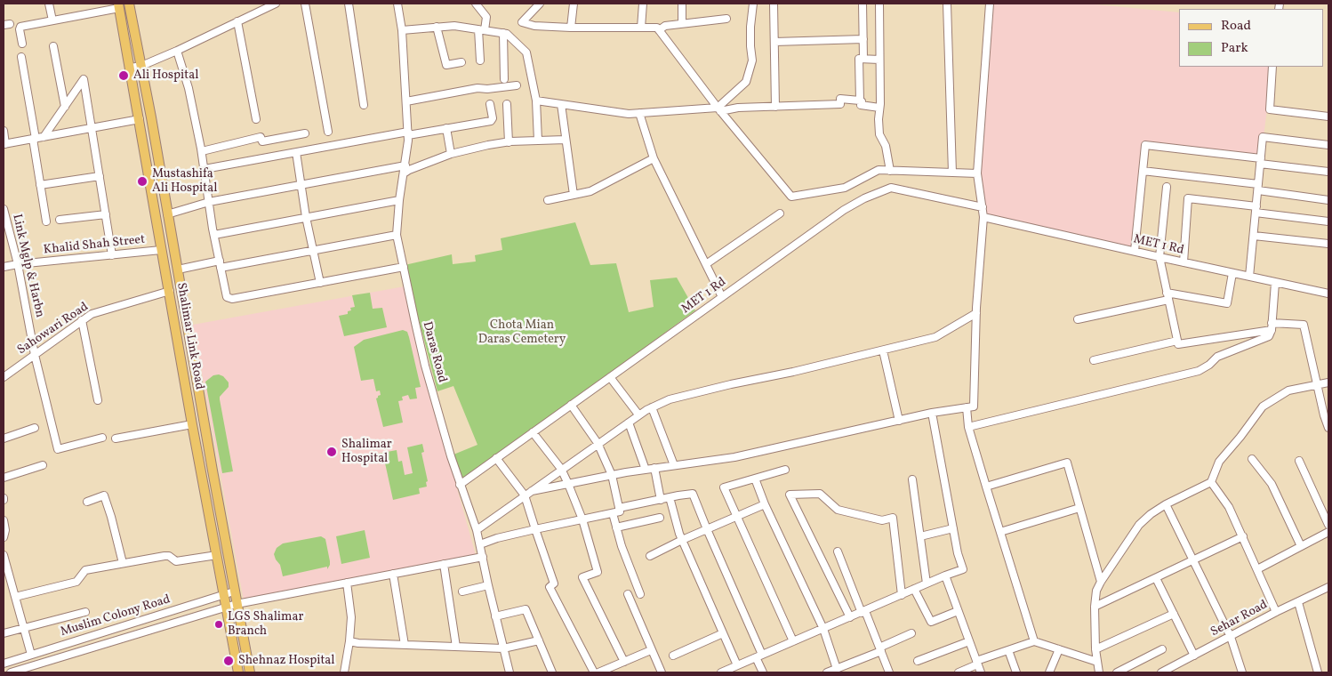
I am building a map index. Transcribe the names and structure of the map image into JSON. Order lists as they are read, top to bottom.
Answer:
{
  "streets": {
    "main road": ["Shalimar Link Road"],
    "street": [
      "Khalid Shah Street",
      "MET 1 Rd",
      "Link Mglp & Harbn",
      "Sahowari Road",
      "Daras Road",
      "Muslim Colony Road",
      "Sehar Road"
    ]
  },
  "crossings": [
    ["Khalid Shah Street", "Link Mglp & Harbn"],
    ["Khalid Shah Street", "Shalimar Link Road"],
    ["MET 1 Rd", "Daras Road"],
    ["Link Mglp & Harbn", "Sahowari Road"],
    ["Sahowari Road", "Shalimar Link Road"],
    ["Shalimar Link Road", "Muslim Colony Road"],
    ["Daras Road", "Muslim Colony Road"]
  ],
  "parks": ["Chota Mian Daras Cemetery"],
  "places": [
    "Ali Hospital",
    "Mustashifa Ali Hospital",
    "Shalimar Hospital",
    "LGS Shalimar Branch",
    "Shehnaz Hospital"
  ],
  "legend": ["Road", "Park"]
}
